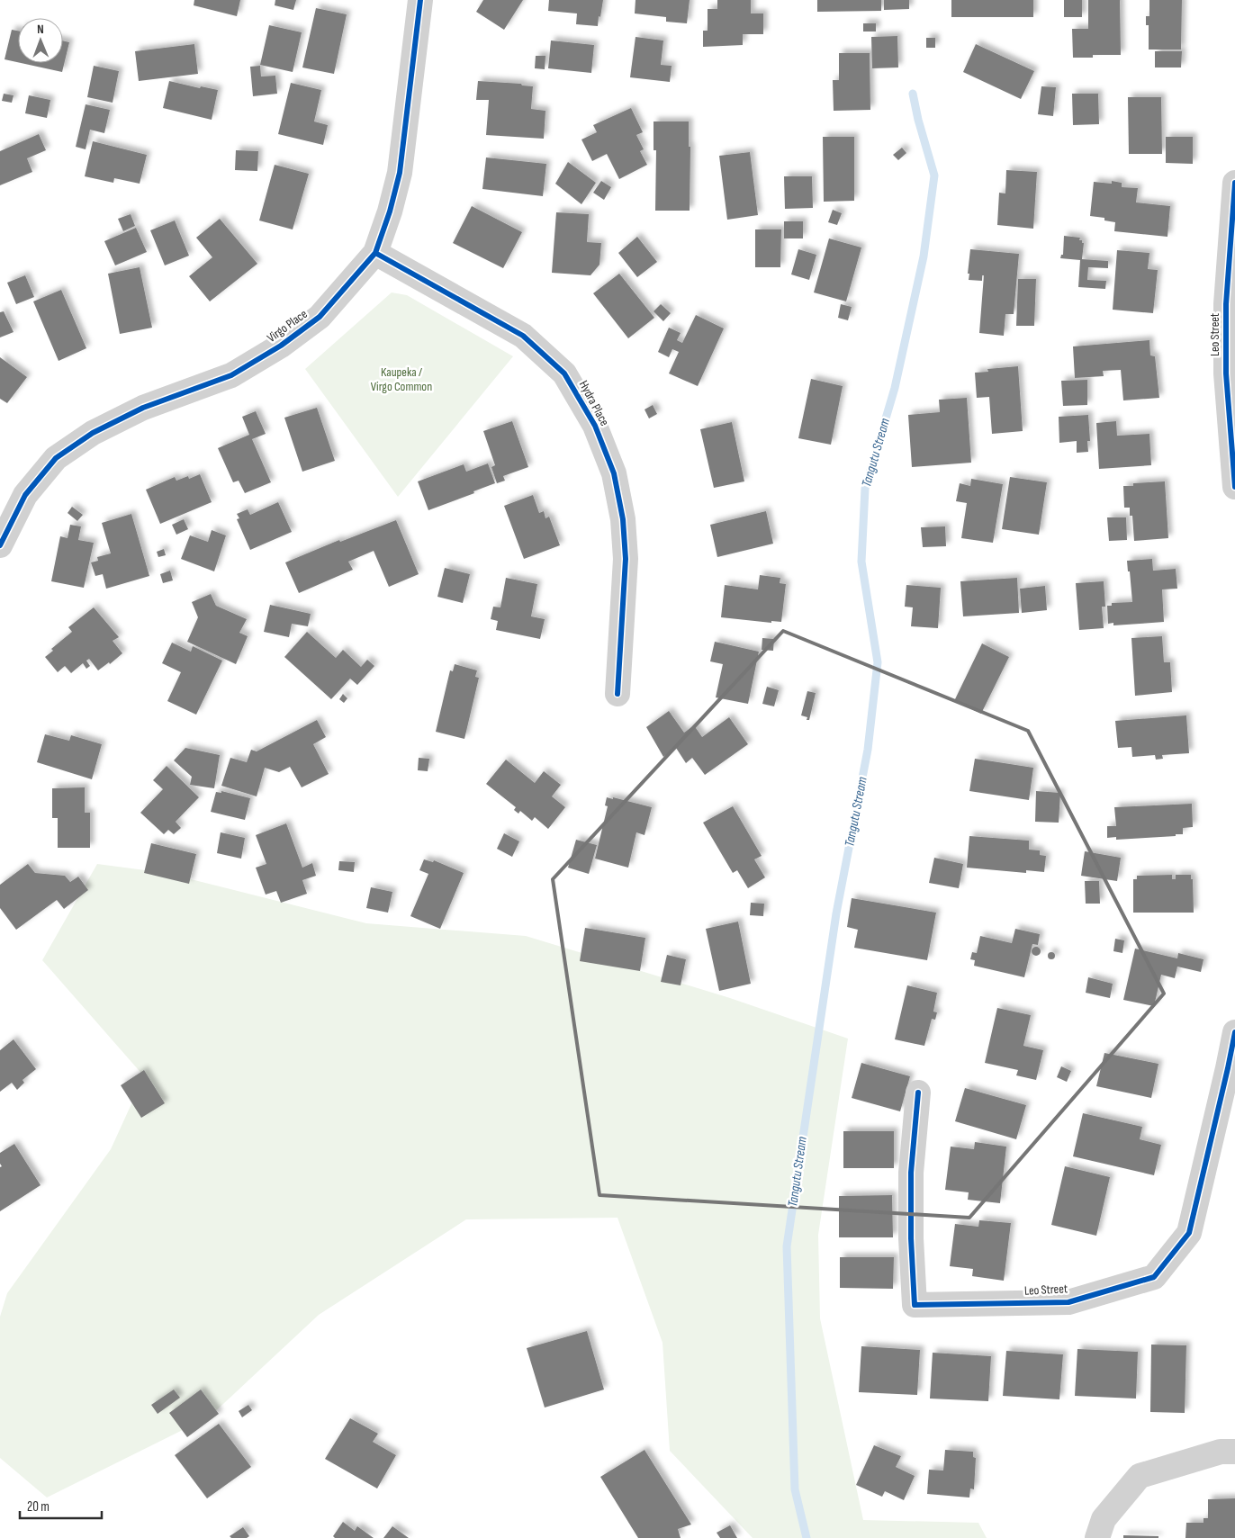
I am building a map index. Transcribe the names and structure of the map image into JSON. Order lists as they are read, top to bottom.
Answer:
{
  "streets": {
    "street": ["Virgo Place", "Leo Street", "Hydra Place"]
  },
  "crossings": [
    ["Virgo Place", "Hydra Place"]
  ],
  "water": ["Tangutu Stream"],
  "parks": ["Kaupeka / Virgo Common"],
  "scale_bar": "20 m",
  "north": "top"
}
